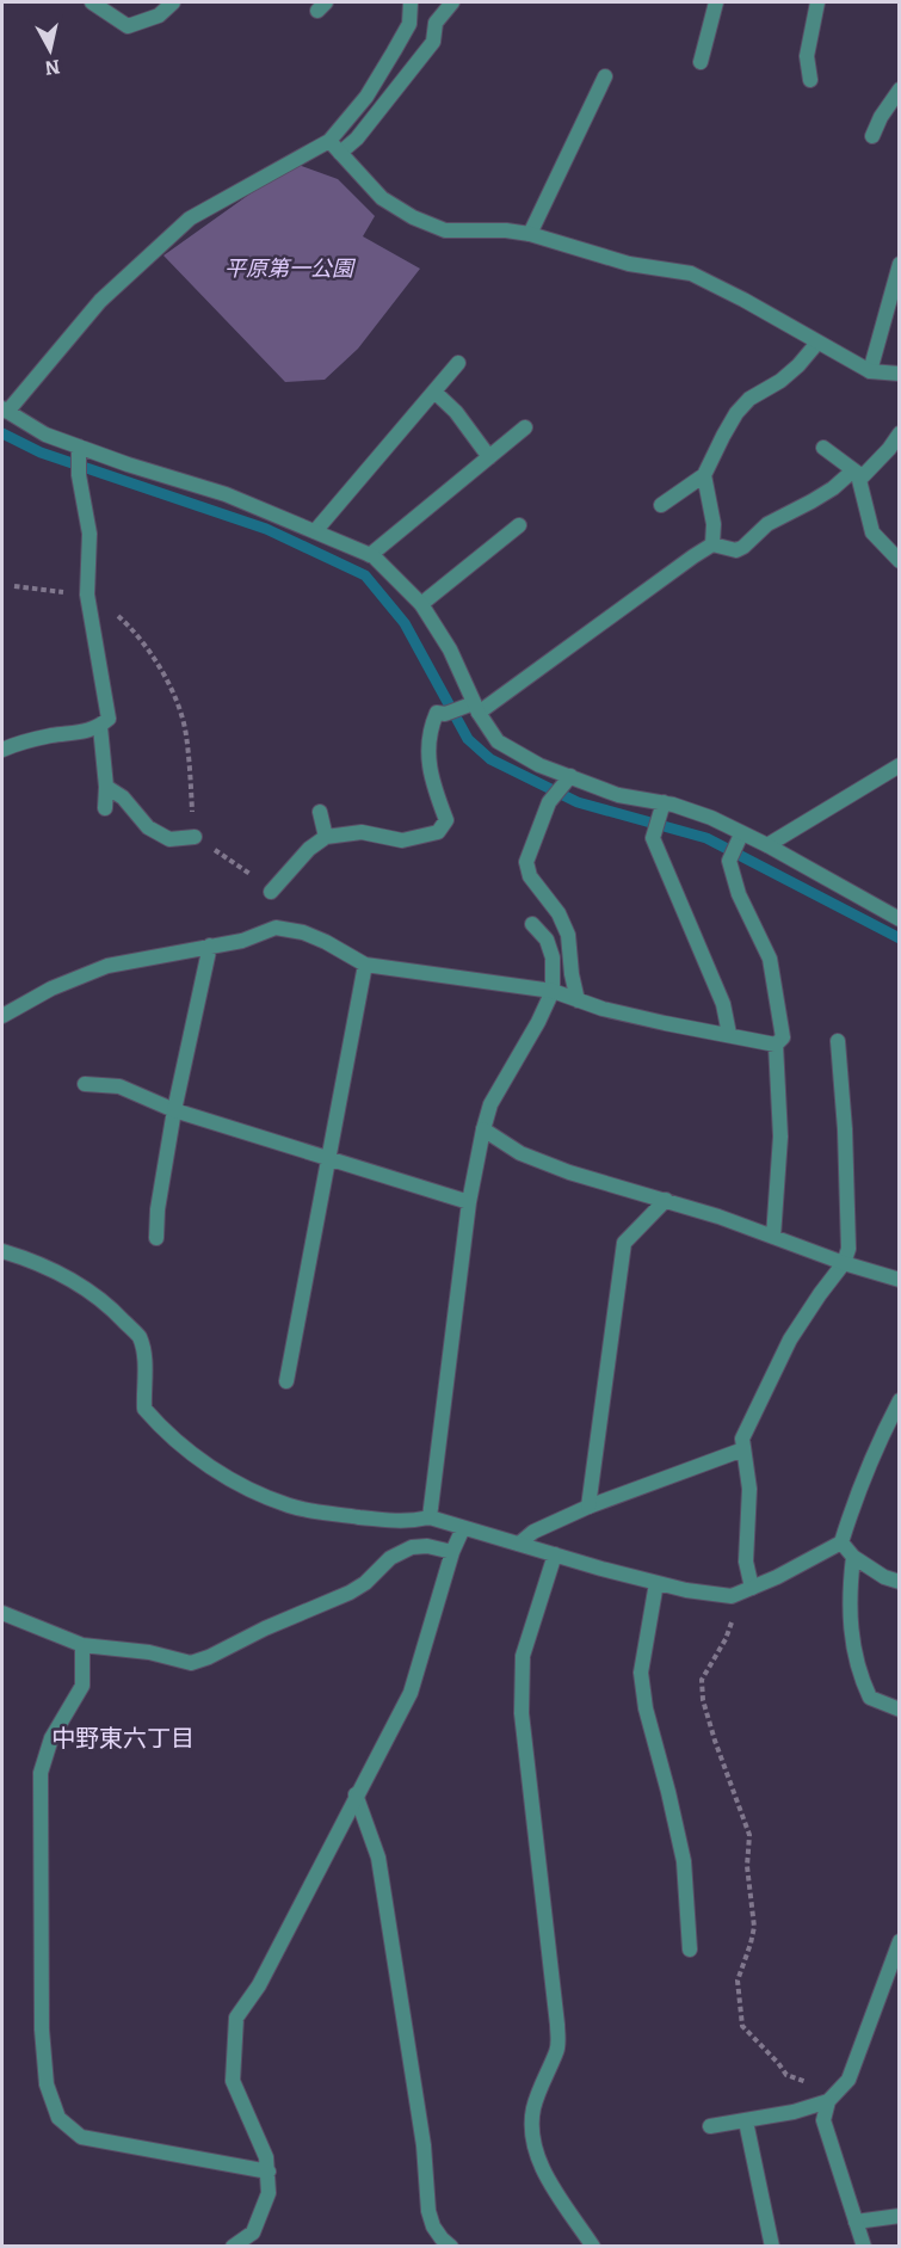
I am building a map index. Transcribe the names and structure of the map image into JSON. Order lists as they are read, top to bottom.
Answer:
{
  "districts": ["中野東六丁目"],
  "parks": ["平原第一公園"],
  "north": "bottom"
}
